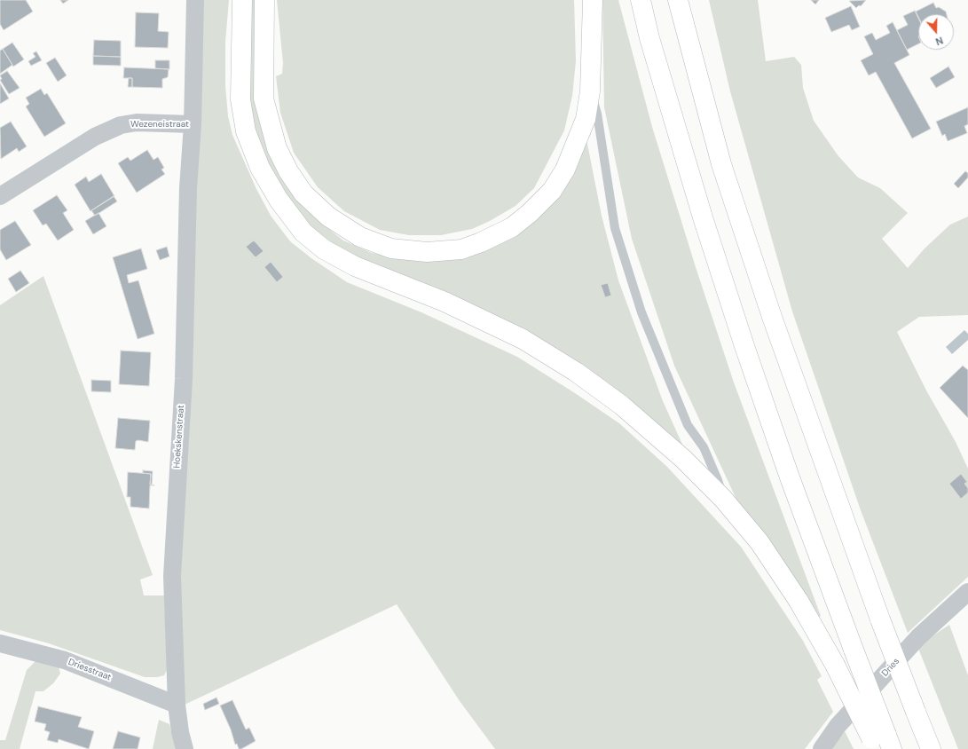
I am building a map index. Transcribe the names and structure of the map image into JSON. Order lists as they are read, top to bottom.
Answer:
{
  "streets": {
    "street": [
      "Wezeneistraat",
      "Hoekskenstraat",
      "Dries",
      "Driesstraat"
    ]
  },
  "crossings": [
    ["Wezeneistraat", "Hoekskenstraat"],
    ["Hoekskenstraat", "Driesstraat"]
  ],
  "north": "bottom"
}
